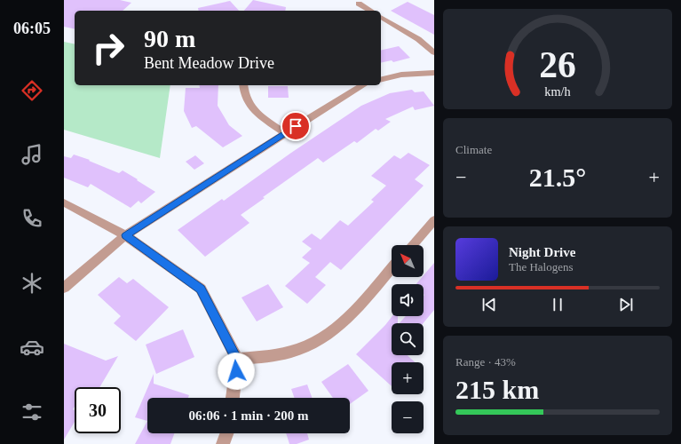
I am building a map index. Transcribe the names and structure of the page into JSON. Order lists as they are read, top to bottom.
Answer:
{
  "north": "top left",
  "page": {
    "tabs": "06:05",
    "turn": ["90 m", "Bent Meadow Drive"],
    "tile": [
      "Climate",
      ["Range · 43%", "215 km"]
    ],
    "heat": ["−", "21.5°", "+"],
    "song": ["Night Drive", "The Halogens"],
    "map_buttons": ["+", "−"],
    "limit": "30",
    "trip": "06:06 · 1 min · 200 m",
    "gauge": ["26", "km/h"]
  }
}
